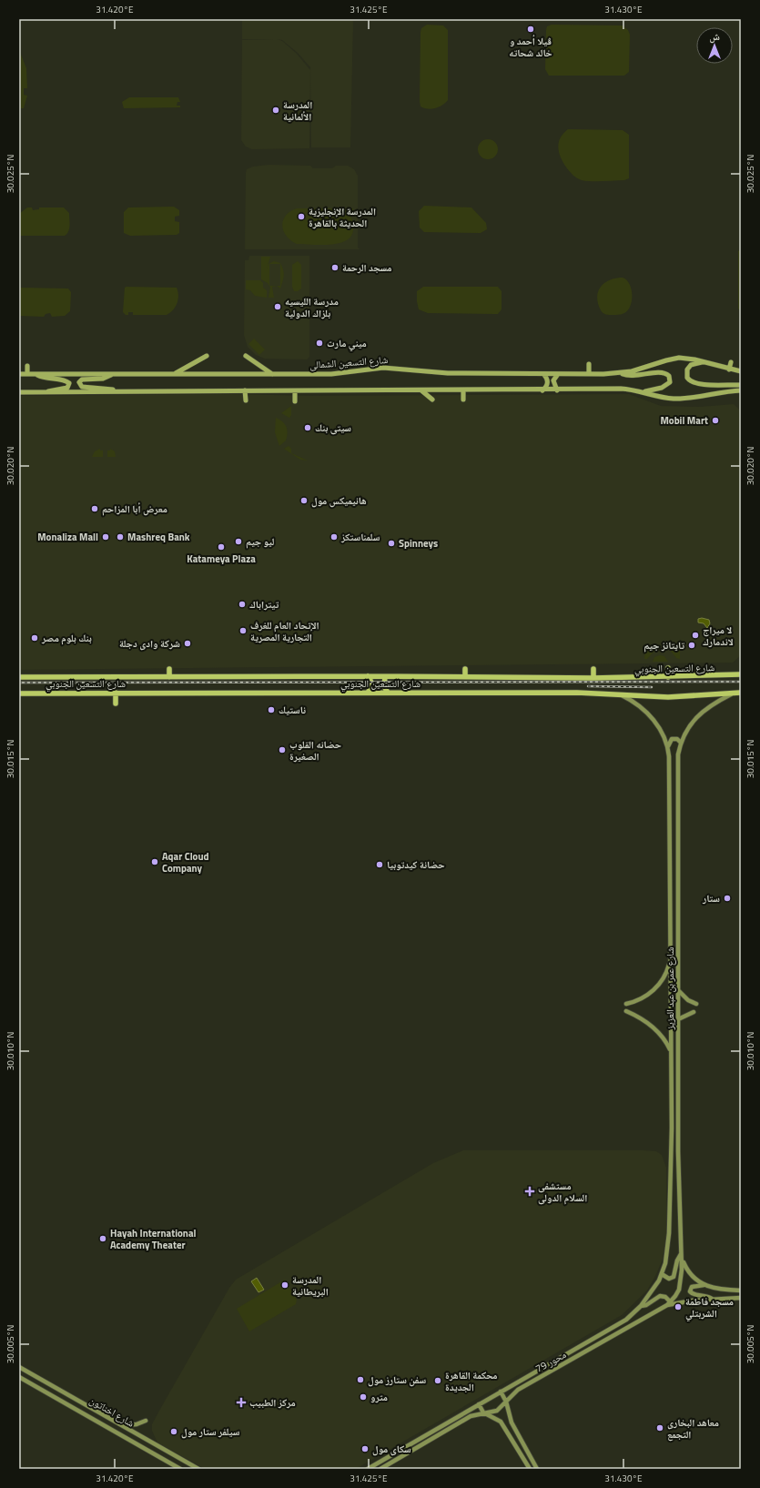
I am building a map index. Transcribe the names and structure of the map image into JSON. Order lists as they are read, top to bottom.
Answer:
{
  "streets": {
    "highway": ["شارع التسعين الجنوبي"],
    "main road": [
      "شارع التسعين الشمالى",
      "شارع عمر بن عبد العزيز",
      "محور 79",
      "شارع اخناتون"
    ]
  },
  "crossings": [
    ["شارع التسعين الجنوبي", "شارع عمر بن عبد العزيز"],
    ["شارع عمر بن عبد العزيز", "محور 79"]
  ],
  "places": {
    "other": [
      "ڤيلا أحمد و خالد شحاته",
      "المدرسة الألمانية",
      "المدرسة الإنجليزية الحديثة بالقاهرة",
      "مسجد الرحمة",
      "مدرسة الليسيه بلزاك الدولية",
      "ميني مارت",
      "Mobil Mart",
      "سيتى بنك",
      "هانيميكس مول",
      "معرض أبا المزاحم",
      "Monaliza Mall",
      "Mashreq Bank",
      "سلمناستكز",
      "ليو جيم",
      "Spinneys",
      "Katameya Plaza",
      "تيتراباك",
      "الإتحاد العام للغرف التجارية المصرية",
      "لا ميراج لاندمارك",
      "بنك بلوم مصر",
      "شركة وادى دجلة",
      "تايتانز جيم",
      "ناستيك",
      "حضانه القلوب الصغيرة",
      "Aqar Cloud Company",
      "حضانة كيدتوبيا",
      "ستار",
      "Hayah International Academy Theater",
      "المدرسة البريطانية",
      "مسجد فاطمة الشربتلي",
      "سفن ستارز مول",
      "محكمة القاهرة الجديدة",
      "مترو",
      "معاهد البخارى التجمع",
      "سيلفر ستار مول",
      "سكاى مول"
    ],
    "health": ["مستشفى السلام الدولى", "مركز الطبيب"]
  },
  "north": "top",
  "coordinates": [
    "31.420°E",
    "31.425°E",
    "31.430°E",
    "30.025°N",
    "30.020°N",
    "30.015°N",
    "30.010°N",
    "30.005°N"
  ]
}
